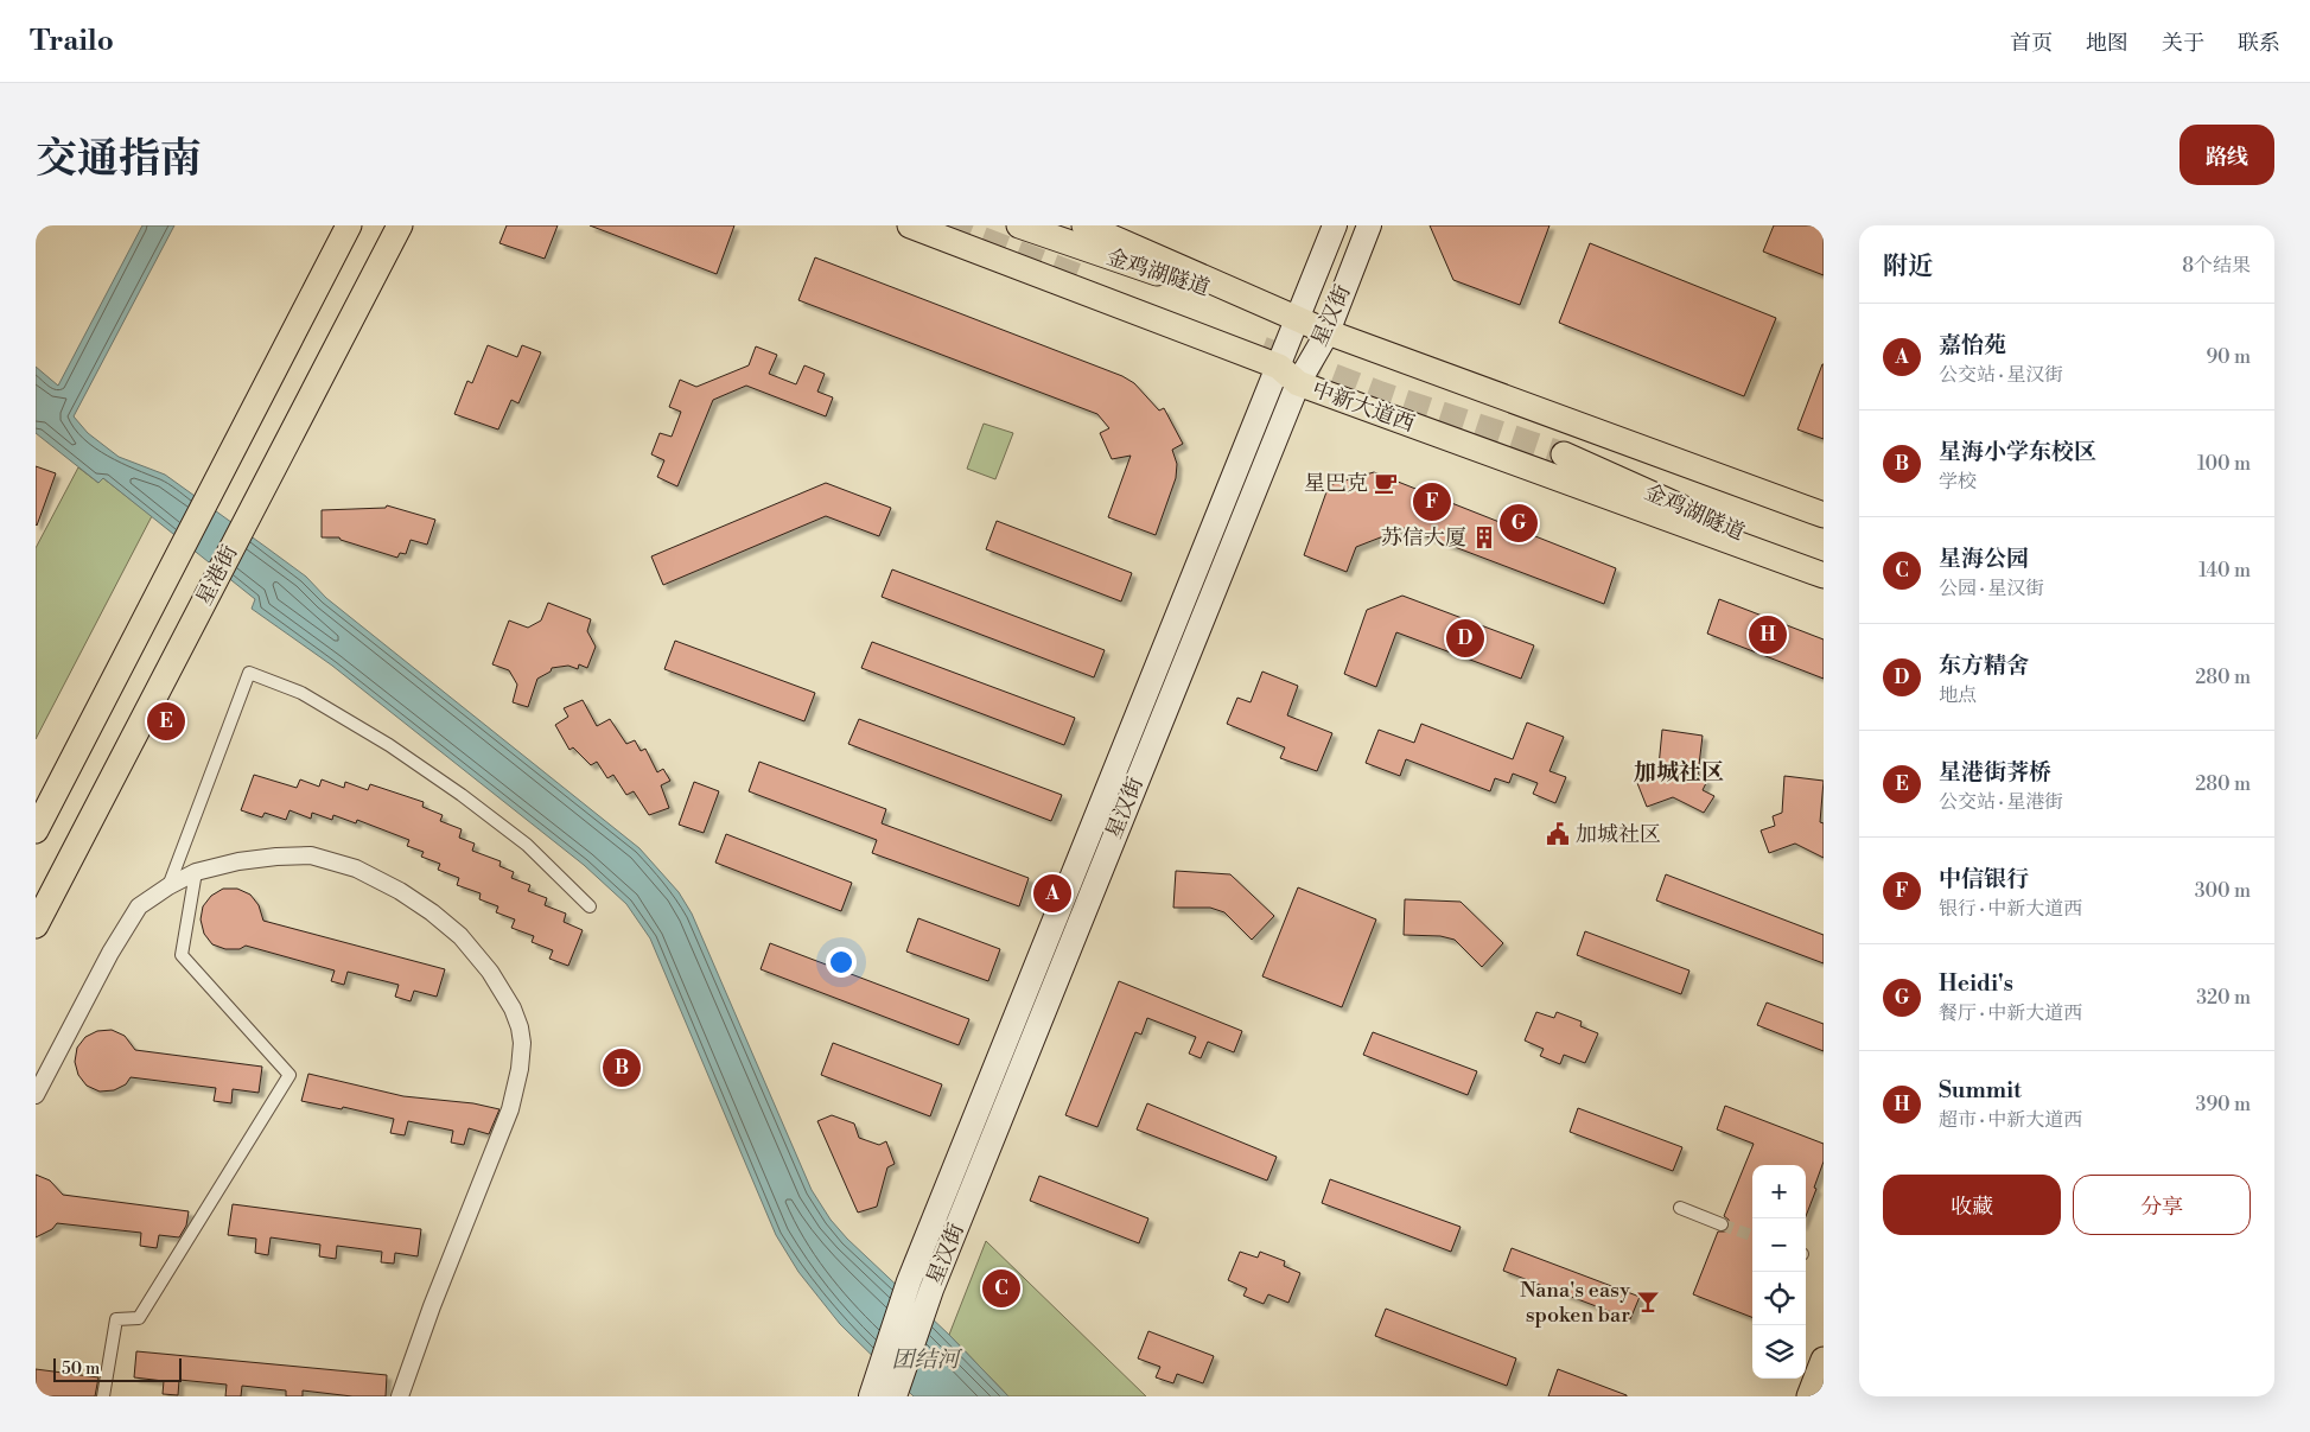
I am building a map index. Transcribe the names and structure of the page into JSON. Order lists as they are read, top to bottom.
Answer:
{
  "streets": {
    "main road": [
      "金鸡湖隧道",
      "星汉街",
      "中新大道西",
      "星港街"
    ]
  },
  "crossings": [
    ["金鸡湖隧道", "星汉街"],
    ["金鸡湖隧道", "中新大道西"],
    ["星汉街", "中新大道西"]
  ],
  "districts": ["加城社区"],
  "water": ["团结河"],
  "places": {
    "cafe": ["星巴克"],
    "building": ["苏信大厦"],
    "public building": ["加城社区"],
    "bar": ["Nana's easy spoken bar"]
  },
  "scale_bar": "50 m",
  "page": {
    "header": "Trailo",
    "nav": [
      "首页",
      "地图",
      "关于",
      "联系"
    ],
    "title": "交通指南",
    "buttons": [
      "路线",
      ["收藏", "分享"]
    ],
    "heading": ["附近", "8个结果"],
    "list": [
      {
        "mark": "A",
        "name": "嘉怡苑",
        "note": "公交站 · 星汉街",
        "value": "90 m"
      },
      {
        "mark": "B",
        "name": "星海小学东校区",
        "note": "学校",
        "value": "100 m"
      },
      {
        "mark": "C",
        "name": "星海公园",
        "note": "公园 · 星汉街",
        "value": "140 m"
      },
      {
        "mark": "D",
        "name": "东方精舍",
        "note": "地点",
        "value": "280 m"
      },
      {
        "mark": "E",
        "name": "星港街荠桥",
        "note": "公交站 · 星港街",
        "value": "280 m"
      },
      {
        "mark": "F",
        "name": "中信银行",
        "note": "银行 · 中新大道西",
        "value": "300 m"
      },
      {
        "mark": "G",
        "name": "Heidi's",
        "note": "餐厅 · 中新大道西",
        "value": "320 m"
      },
      {
        "mark": "H",
        "name": "Summit",
        "note": "超市 · 中新大道西",
        "value": "390 m"
      }
    ],
    "pins": [
      "F",
      "G",
      "H",
      "D",
      "E",
      "A",
      "B",
      "C"
    ],
    "map_buttons": ["+", "−"],
    "scale": "50 m"
  }
}
